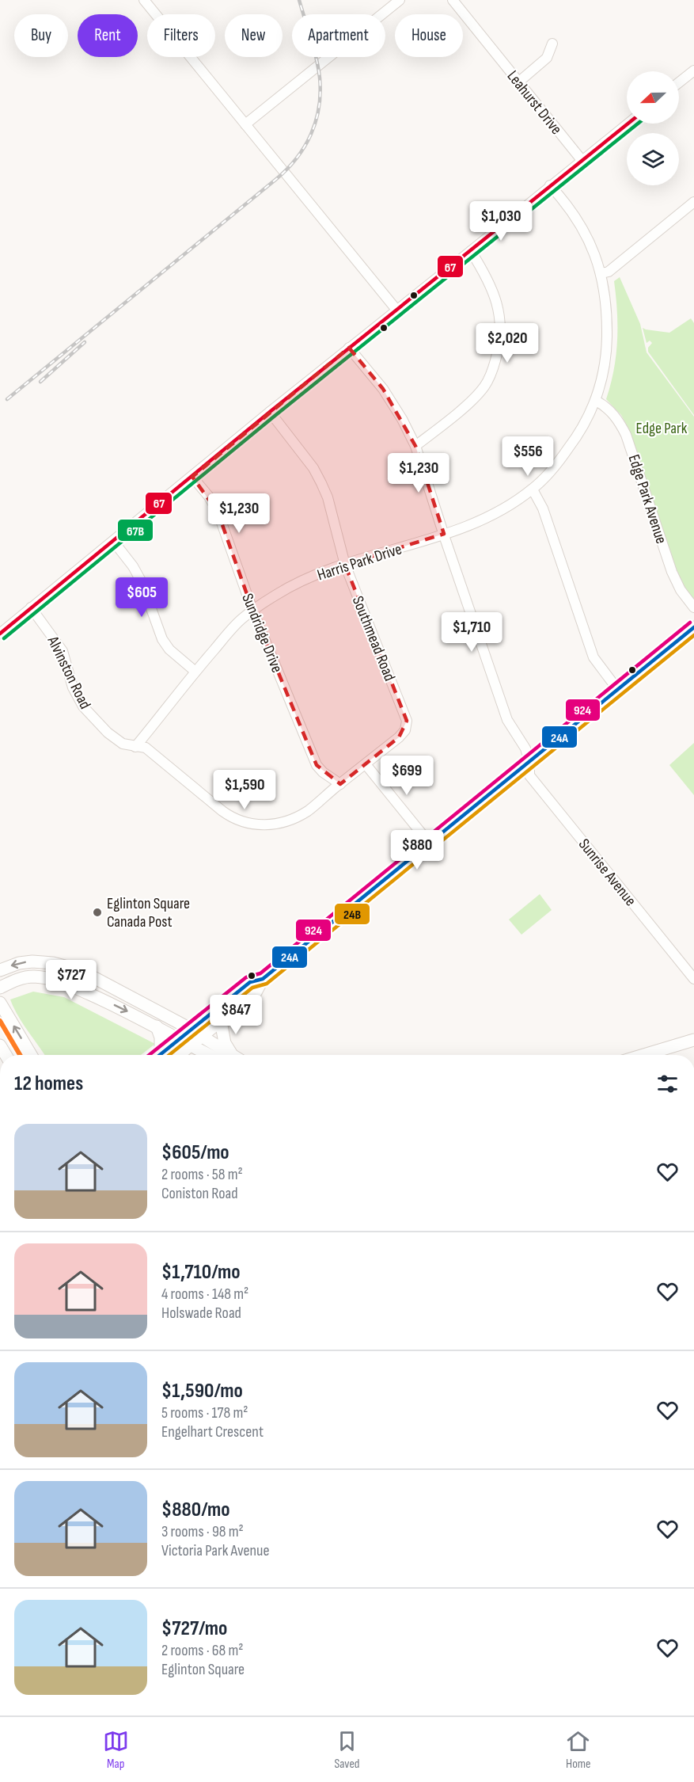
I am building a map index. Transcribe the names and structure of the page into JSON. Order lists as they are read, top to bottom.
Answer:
{
  "streets": {
    "street": [
      "Leahurst Drive",
      "Edge Park Avenue",
      "Harris Park Drive",
      "Sundridge Drive",
      "Southmead Road",
      "Alvinston Road",
      "Sunrise Avenue"
    ]
  },
  "crossings": [
    ["Edge Park Avenue", "Harris Park Drive"],
    ["Harris Park Drive", "Sundridge Drive"],
    ["Harris Park Drive", "Southmead Road"],
    ["Harris Park Drive", "Alvinston Road"],
    ["Harris Park Drive", "Sunrise Avenue"],
    ["Sundridge Drive", "Southmead Road"],
    ["Sundridge Drive", "Alvinston Road"],
    ["Southmead Road", "Alvinston Road"]
  ],
  "parks": ["Edge Park"],
  "places": ["Eglinton Square Canada Post"],
  "lines": [
    "transit line 67",
    "transit line 67B",
    "transit line 924",
    "transit line 24A",
    "transit line 24B",
    "rail line 5"
  ],
  "north": "left",
  "page": {
    "chip": [
      "Buy",
      "Rent",
      "Filters",
      "New",
      "Apartment",
      "House"
    ],
    "price": [
      "$1,030",
      "$2,020",
      "$556",
      "$1,230",
      "$1,230",
      "$605",
      "$1,710",
      "$699",
      "$1,590",
      "$880",
      "$727",
      "$847"
    ],
    "heading": "12 homes",
    "list": [
      {
        "name": "$605/mo",
        "note": "2 rooms · 58 m² · Coniston Road"
      },
      {
        "name": "$1,710/mo",
        "note": "4 rooms · 148 m² · Holswade Road"
      },
      {
        "name": "$1,590/mo",
        "note": "5 rooms · 178 m² · Engelhart Crescent"
      },
      {
        "name": "$880/mo",
        "note": "3 rooms · 98 m² · Victoria Park Avenue"
      },
      {
        "name": "$727/mo",
        "note": "2 rooms · 68 m² · Eglinton Square"
      }
    ],
    "tabs": ["Map", "Saved", "Home"]
  }
}
